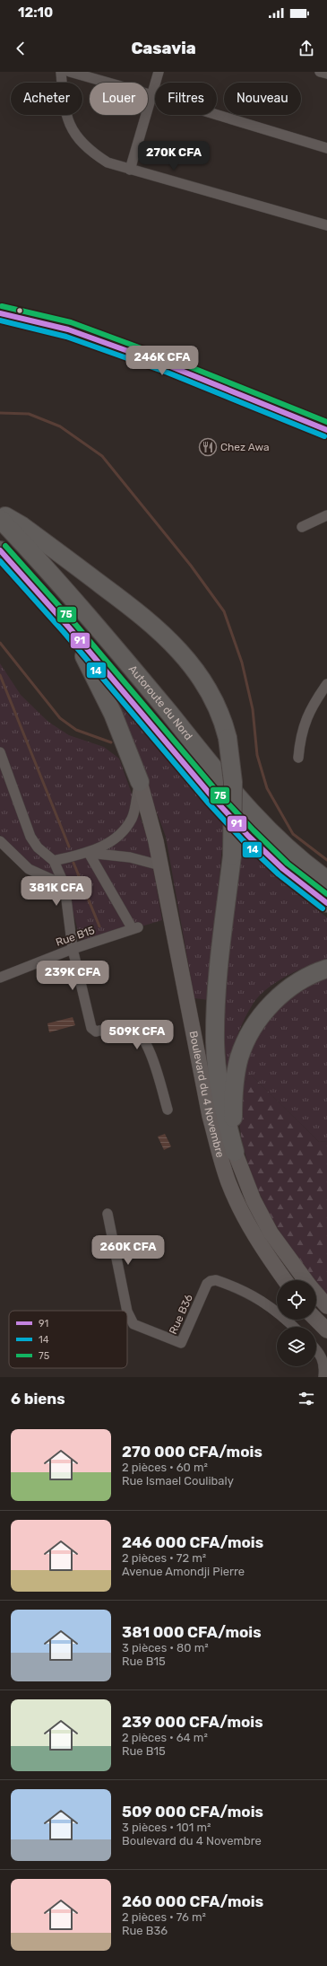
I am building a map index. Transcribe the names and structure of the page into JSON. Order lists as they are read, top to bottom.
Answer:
{
  "streets": {
    "highway": ["Autoroute du Nord"],
    "main road": ["Boulevard du 4 Novembre"],
    "street": ["Rue B15", "Rue B36"]
  },
  "places": {
    "restaurant": ["Chez Awa"]
  },
  "lines": ["transit line 75", "transit line 91", "transit line 14"],
  "legend": ["91", "14", "75"],
  "page": {
    "status": "12:10",
    "header": "Casavia",
    "chip": [
      "Acheter",
      "Louer",
      "Filtres",
      "Nouveau"
    ],
    "price": [
      "270K CFA",
      "246K CFA",
      "381K CFA",
      "239K CFA",
      "509K CFA",
      "260K CFA"
    ],
    "heading": "6 biens",
    "list": [
      {
        "name": "270 000 CFA/mois",
        "note": "2 pièces · 60 m² · Rue Ismael Coulibaly"
      },
      {
        "name": "246 000 CFA/mois",
        "note": "2 pièces · 72 m² · Avenue Amondji Pierre"
      },
      {
        "name": "381 000 CFA/mois",
        "note": "3 pièces · 80 m² · Rue B15"
      },
      {
        "name": "239 000 CFA/mois",
        "note": "2 pièces · 64 m² · Rue B15"
      },
      {
        "name": "509 000 CFA/mois",
        "note": "3 pièces · 101 m² · Boulevard du 4 Novembre"
      },
      {
        "name": "260 000 CFA/mois",
        "note": "2 pièces · 76 m² · Rue B36"
      }
    ]
  }
}
